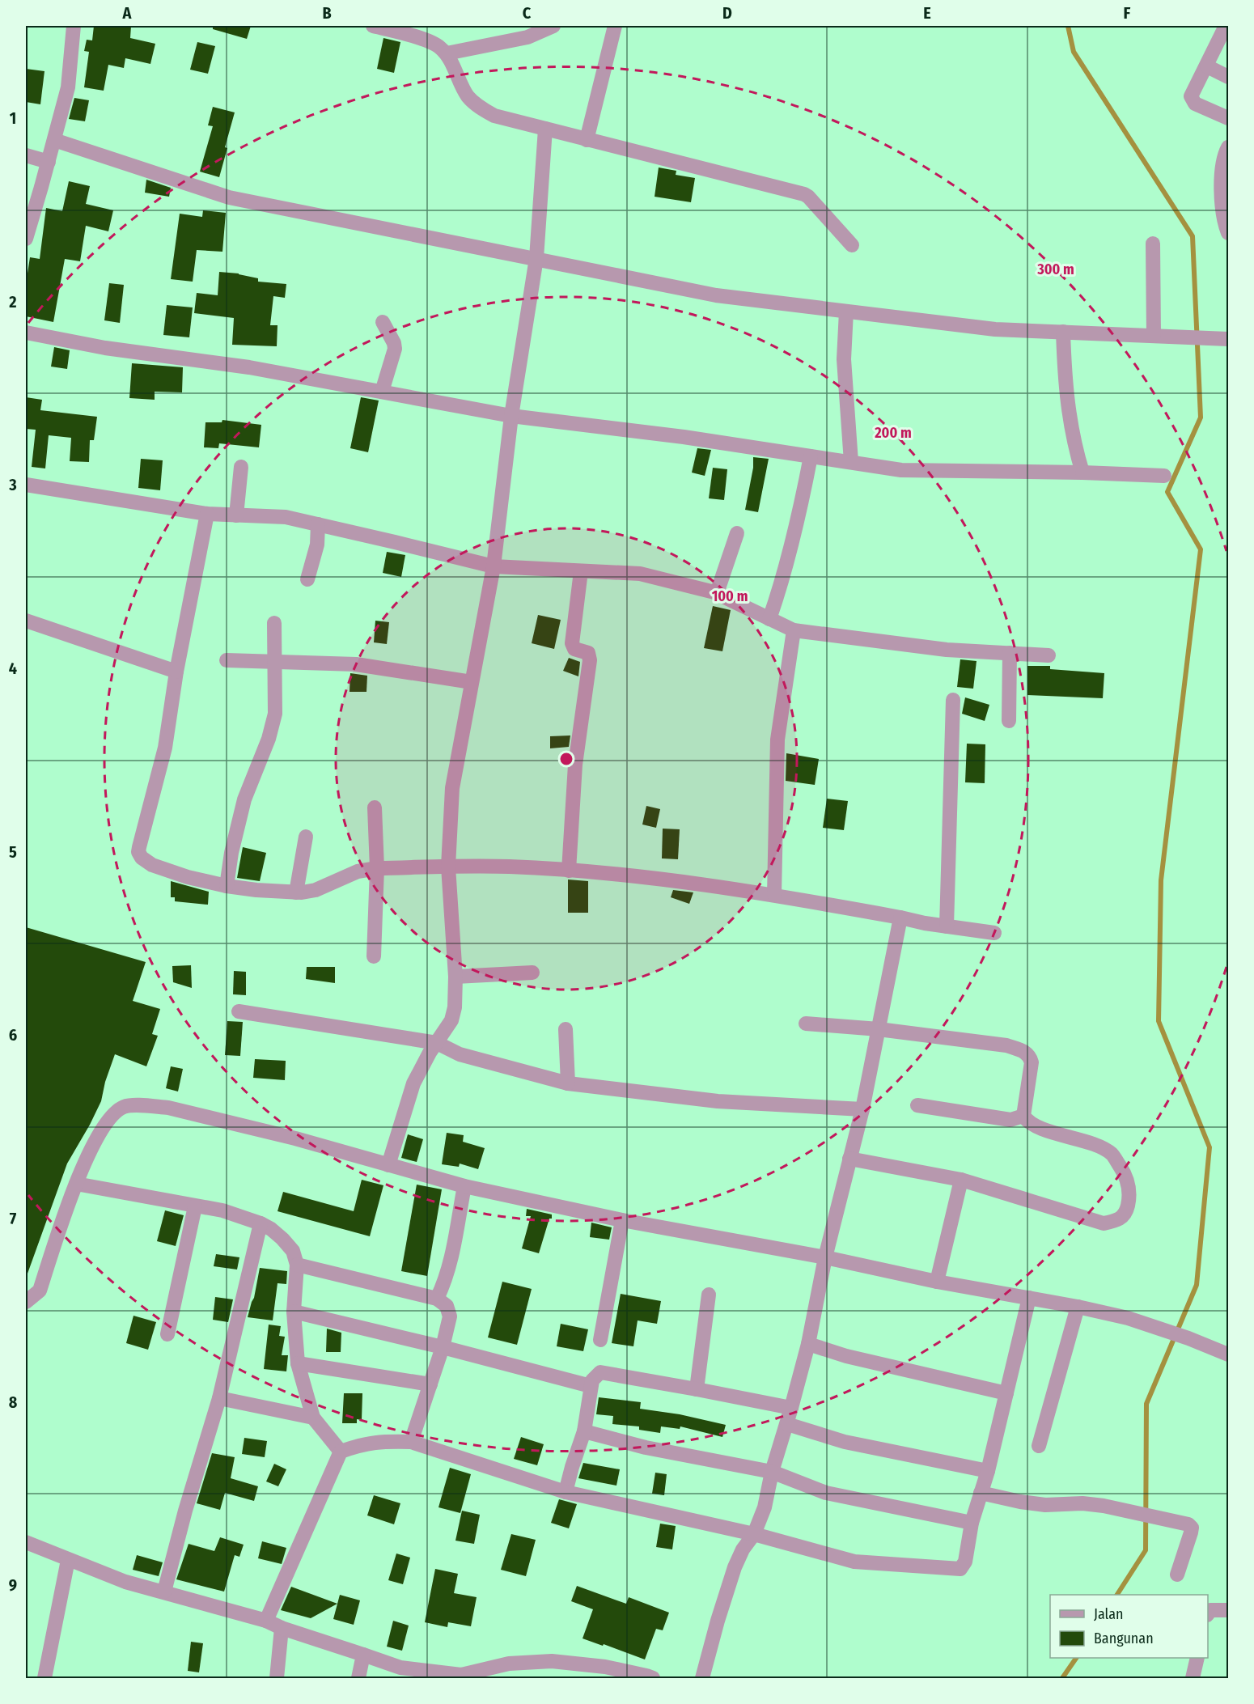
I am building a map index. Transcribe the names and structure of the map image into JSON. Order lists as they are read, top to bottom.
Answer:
{
  "legend": ["Jalan", "Bangunan"],
  "grid": {
    "columns": [
      "A",
      "B",
      "C",
      "D",
      "E",
      "F"
    ],
    "rows": [
      "1",
      "2",
      "3",
      "4",
      "5",
      "6",
      "7",
      "8",
      "9"
    ]
  },
  "rings": ["300 m", "200 m", "100 m"]
}
